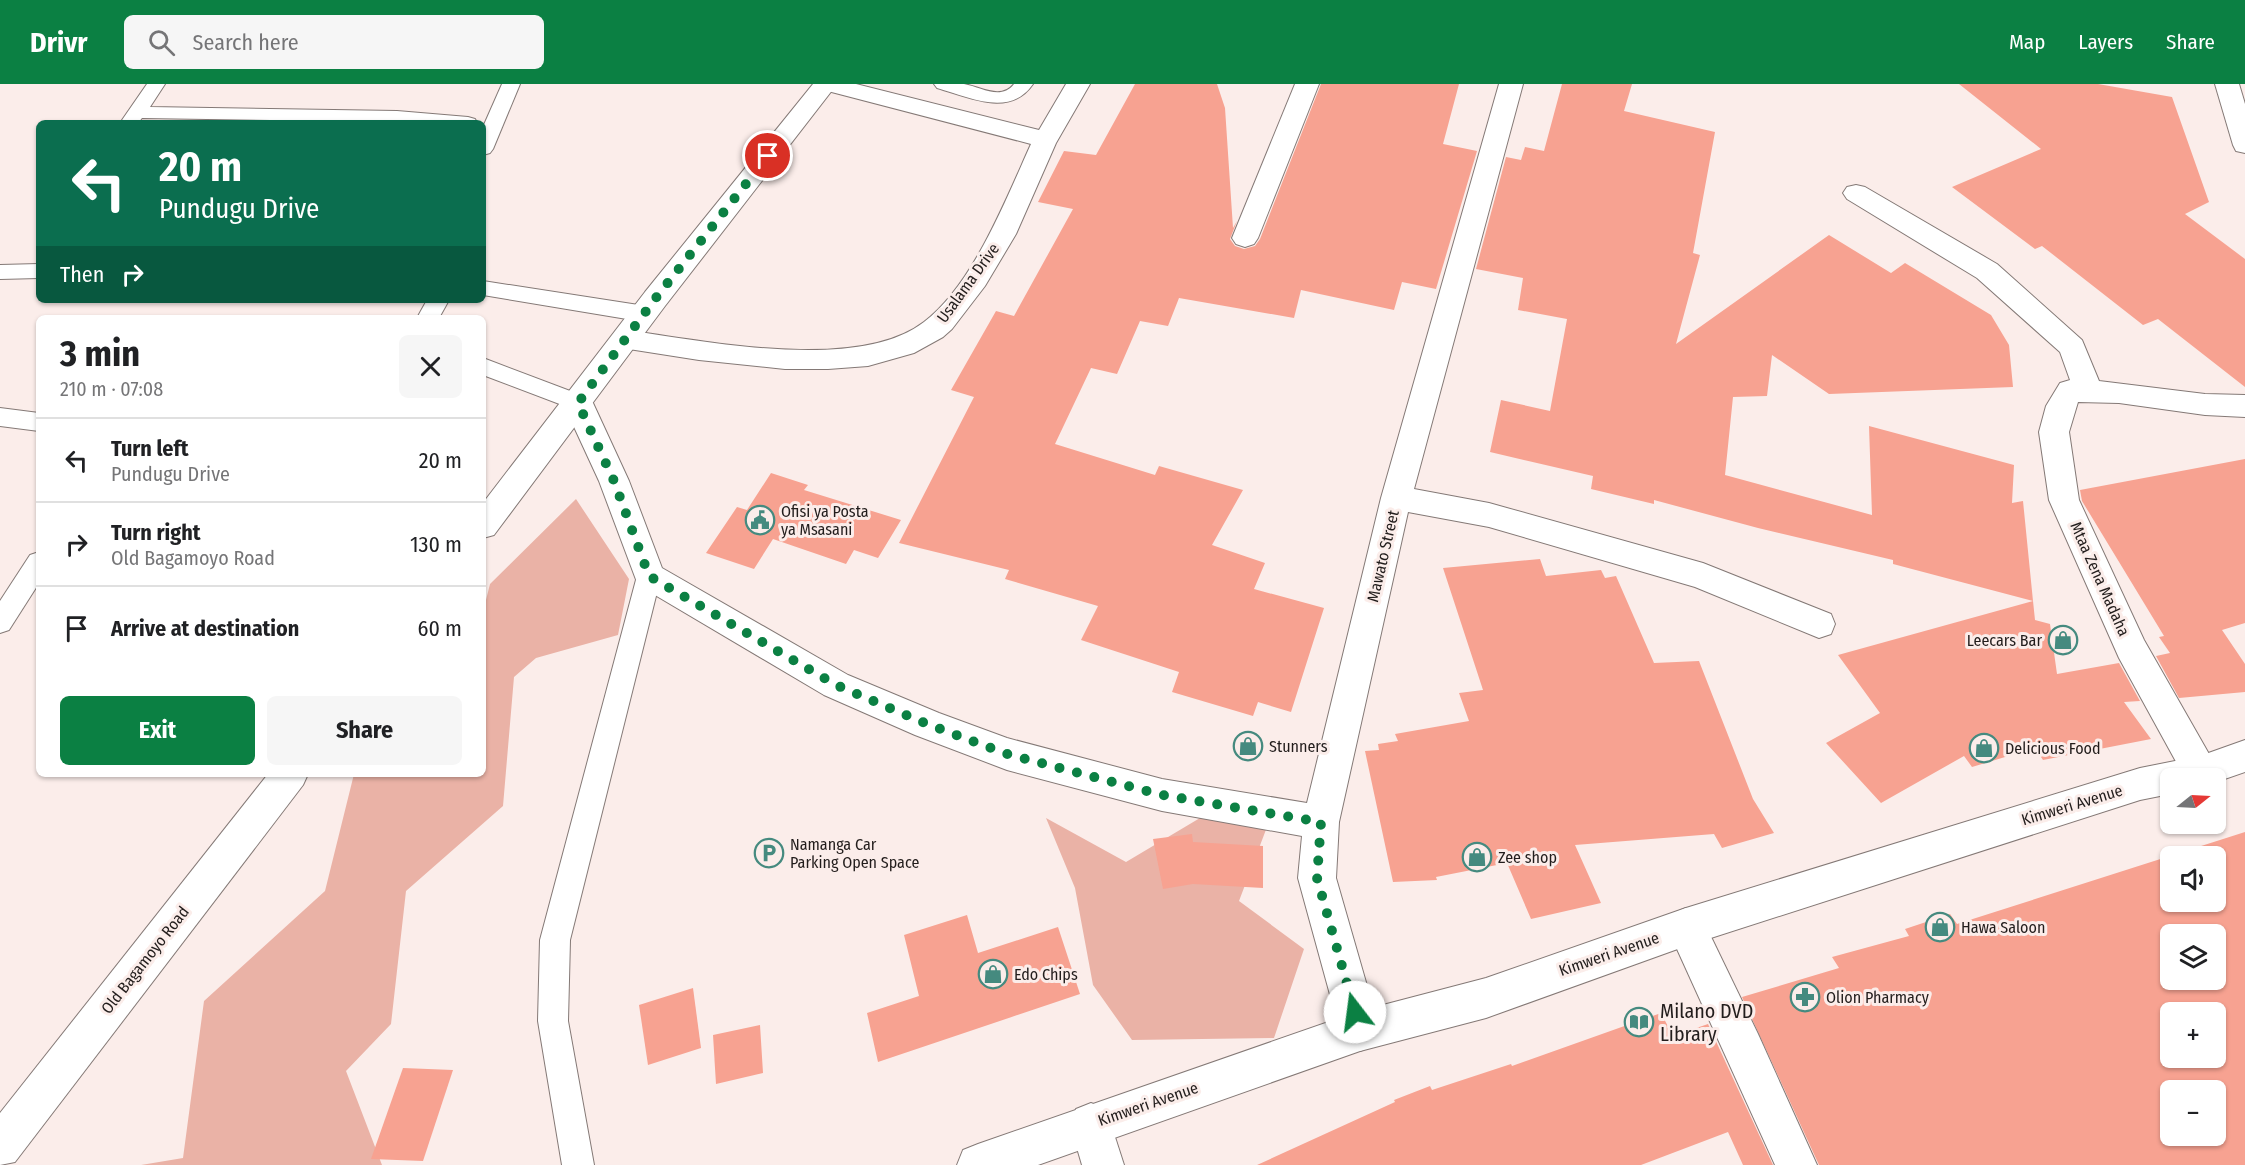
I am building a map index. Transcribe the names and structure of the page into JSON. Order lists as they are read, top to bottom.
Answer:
{
  "streets": {
    "street": [
      "Usalama Drive",
      "Mawato Street",
      "Mtaa Zena Madaha",
      "Kimweri Avenue",
      "Old Bagamoyo Road"
    ]
  },
  "crossings": [
    ["Mawato Street", "Kimweri Avenue"]
  ],
  "places": {
    "public building": ["Ofisi ya Posta ya Msasani"],
    "shop": [
      "Leecars Bar",
      "Stunners",
      "Delicious Food",
      "Zee shop",
      "Hawa Saloon",
      "Edo Chips"
    ],
    "parking": ["Namanga Car Parking Open Space"],
    "pharmacy": ["Olion Pharmacy"],
    "library": ["Milano DVD Library"]
  },
  "north": "right",
  "page": {
    "header": "Drivr",
    "search": "Search here",
    "nav": ["Map", "Layers", "Share"],
    "turn": ["20 m", "Pundugu Drive"],
    "then": "Then",
    "heading": ["3 min", "210 m · 07:08"],
    "list": [
      {
        "name": "Turn left",
        "note": "Pundugu Drive",
        "value": "20 m"
      },
      {
        "name": "Turn right",
        "note": "Old Bagamoyo Road",
        "value": "130 m"
      },
      {
        "name": "Arrive at destination",
        "value": "60 m"
      }
    ],
    "buttons": ["Exit", "Share"],
    "map_buttons": ["+", "−"]
  }
}
